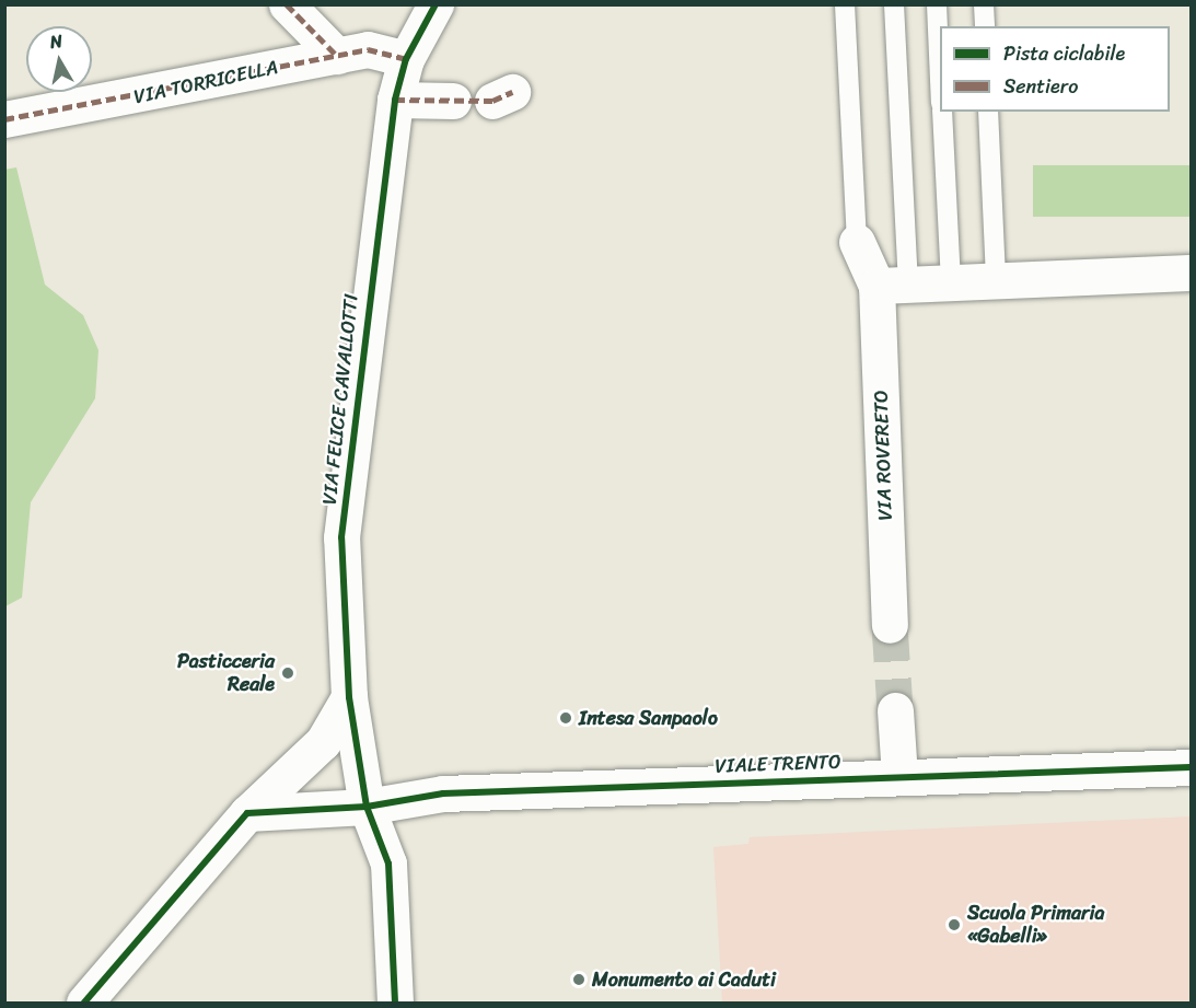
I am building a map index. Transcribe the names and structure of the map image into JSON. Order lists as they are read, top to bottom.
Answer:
{
  "streets": {
    "street": [
      "VIA TORRICELLA",
      "VIA FELICE CAVALLOTTI",
      "VIA ROVERETO",
      "VIALE TRENTO"
    ]
  },
  "crossings": [
    ["VIA TORRICELLA", "VIA FELICE CAVALLOTTI"],
    ["VIA FELICE CAVALLOTTI", "VIALE TRENTO"]
  ],
  "places": [
    "Pasticceria Reale",
    "Intesa Sanpaolo",
    "Scuola Primaria «Gabelli»",
    "Monumento ai Caduti"
  ],
  "legend": ["Pista ciclabile", "Sentiero"],
  "north": "top"
}
